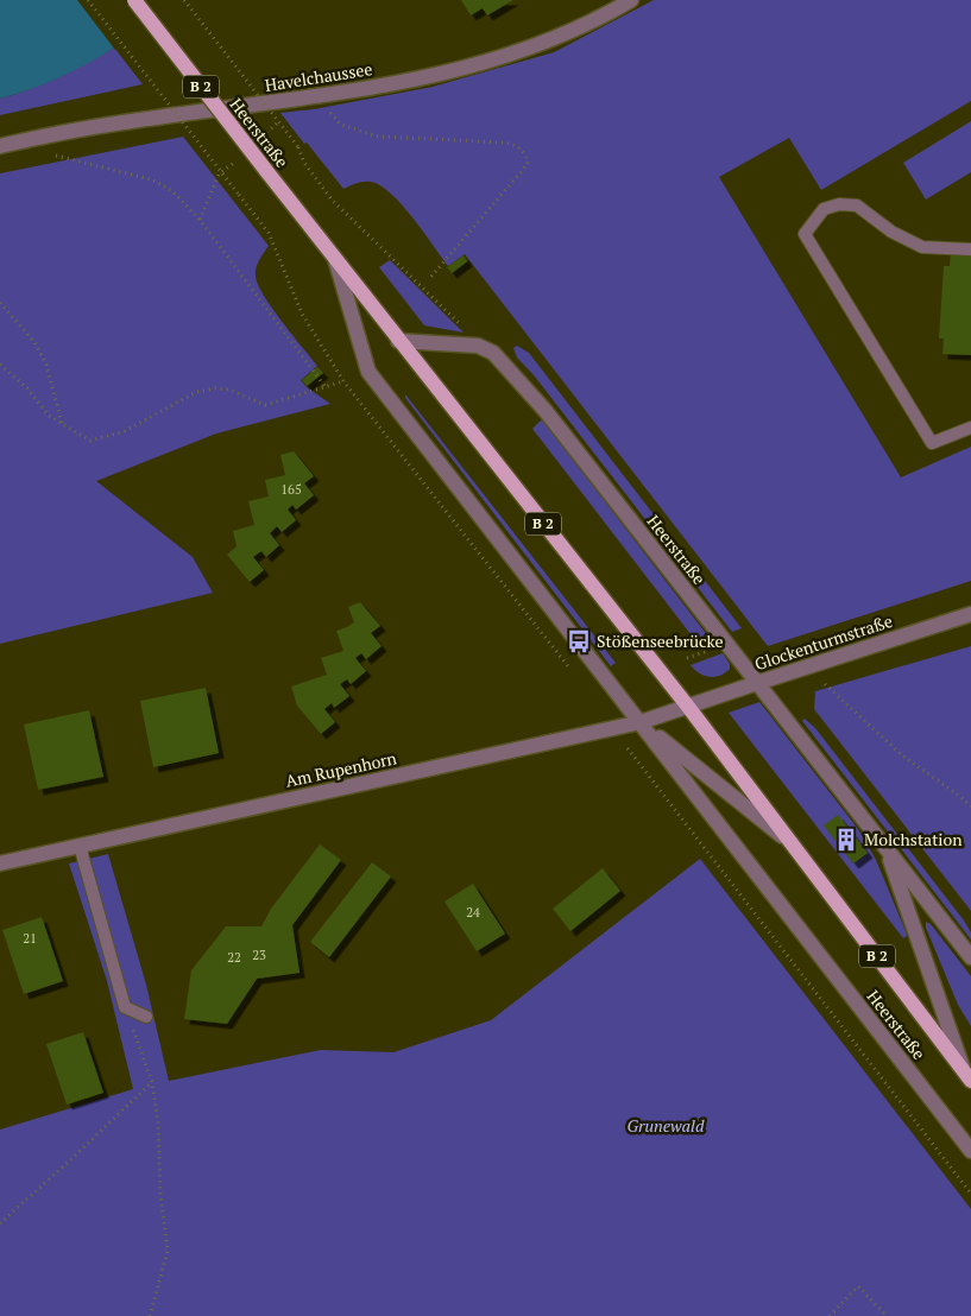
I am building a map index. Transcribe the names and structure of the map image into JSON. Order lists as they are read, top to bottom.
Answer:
{
  "streets": {
    "main road": ["B 2", "Heerstraße"],
    "street": ["Havelchaussee", "Glockenturmstraße", "Am Rupenhorn"]
  },
  "crossings": [
    ["Heerstraße", "Glockenturmstraße"],
    ["Heerstraße", "Am Rupenhorn"],
    ["Glockenturmstraße", "Am Rupenhorn"]
  ],
  "parks": ["Grunewald"],
  "places": {
    "bus stop": ["Stößenseebrücke"],
    "building": ["Molchstation"]
  },
  "house_numbers": [
    "165",
    "24",
    "21",
    "23",
    "22"
  ]
}
